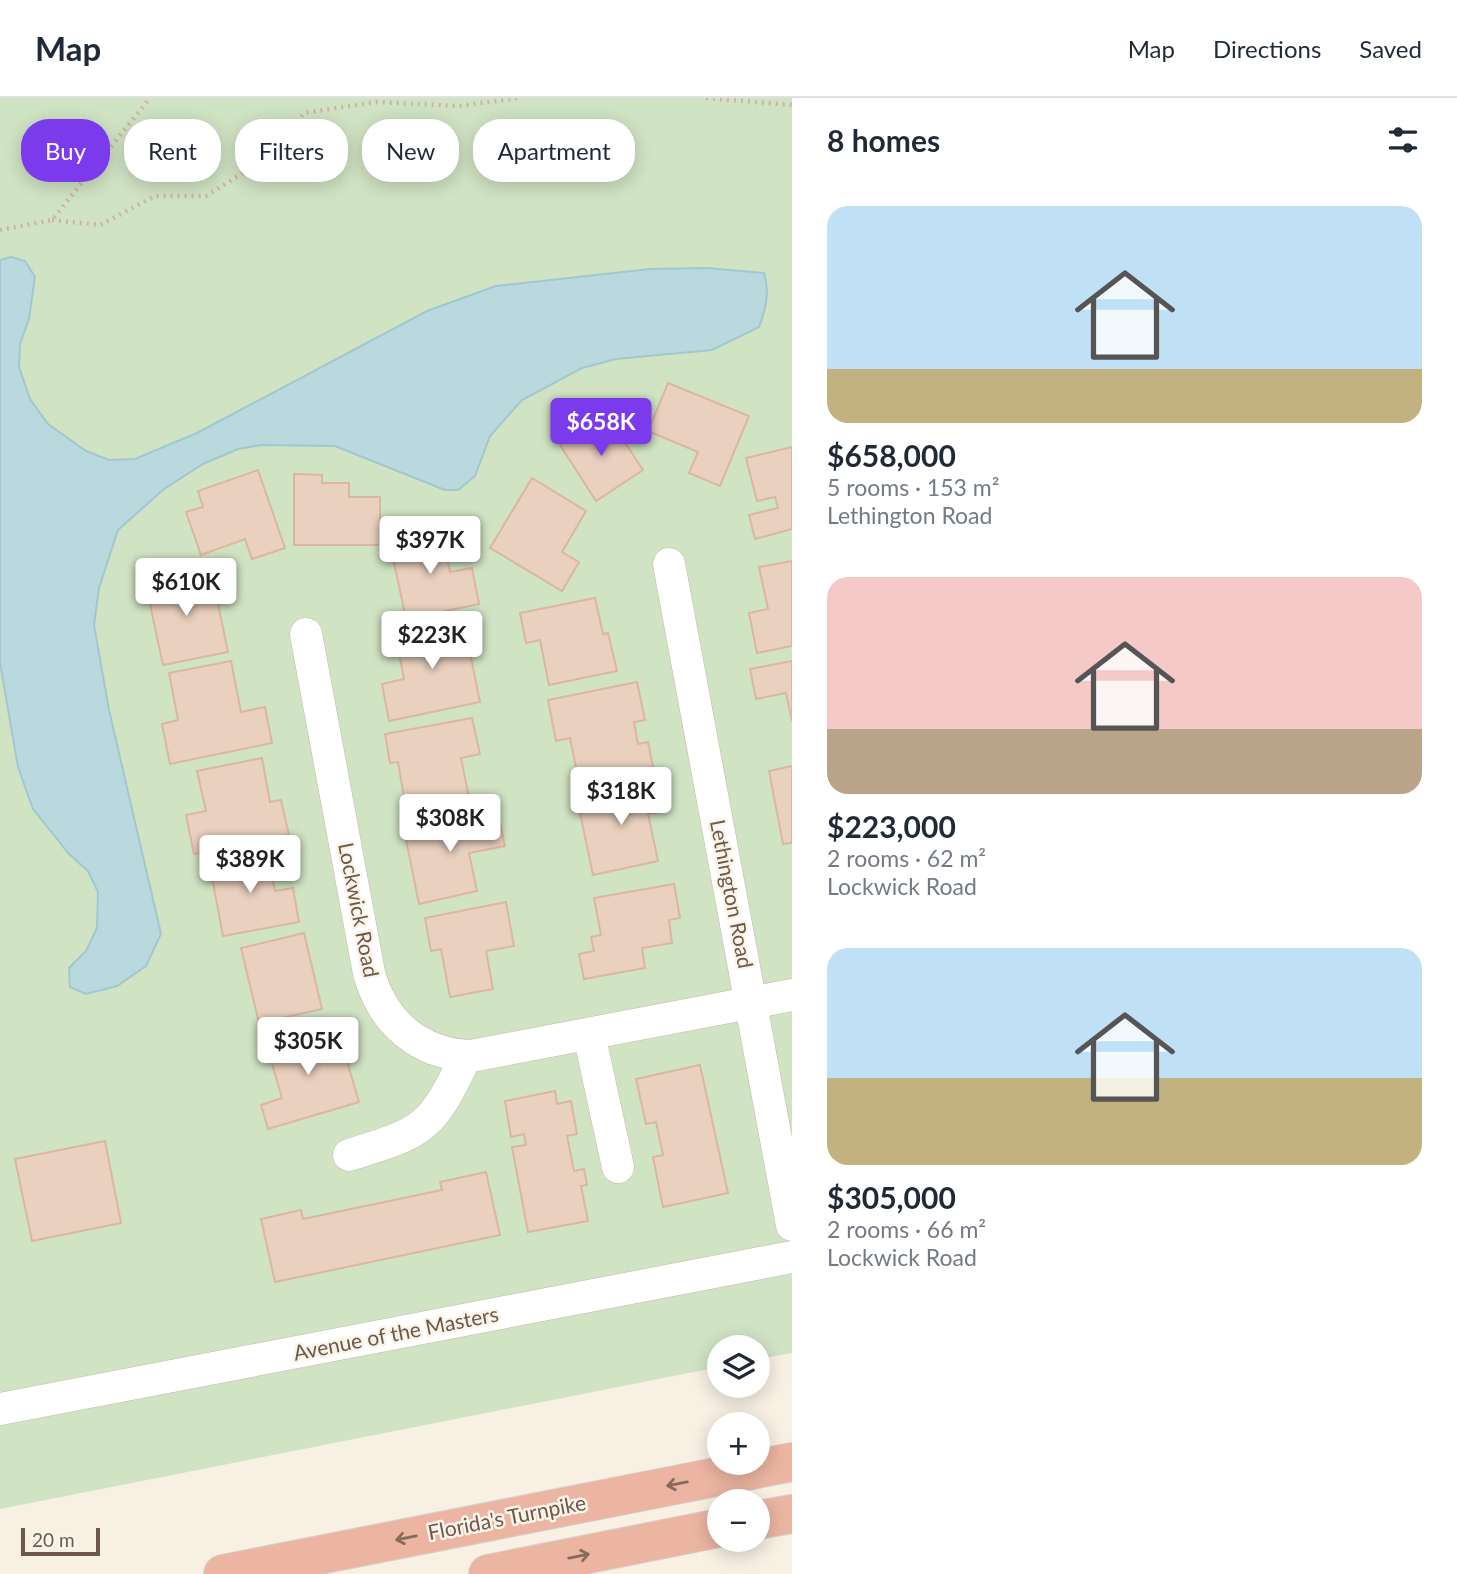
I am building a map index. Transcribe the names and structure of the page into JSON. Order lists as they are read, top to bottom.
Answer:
{
  "streets": {
    "highway": ["Florida's Turnpike"],
    "street": ["Lethington Road", "Lockwick Road", "Avenue of the Masters"]
  },
  "crossings": [
    ["Lethington Road", "Lockwick Road"]
  ],
  "scale_bar": "20 m",
  "page": {
    "header": "Map",
    "nav": ["Map", "Directions", "Saved"],
    "heading": "8 homes",
    "chip": [
      "Buy",
      "Rent",
      "Filters",
      "New",
      "Apartment"
    ],
    "list": [
      {
        "name": "$658,000",
        "note": "5 rooms · 153 m² · Lethington Road"
      },
      {
        "name": "$223,000",
        "note": "2 rooms · 62 m² · Lockwick Road"
      },
      {
        "name": "$305,000",
        "note": "2 rooms · 66 m² · Lockwick Road"
      }
    ],
    "price": [
      "$658K",
      "$397K",
      "$610K",
      "$223K",
      "$318K",
      "$308K",
      "$389K",
      "$305K"
    ],
    "map_buttons": ["+", "−"],
    "scale": "20 m"
  }
}
